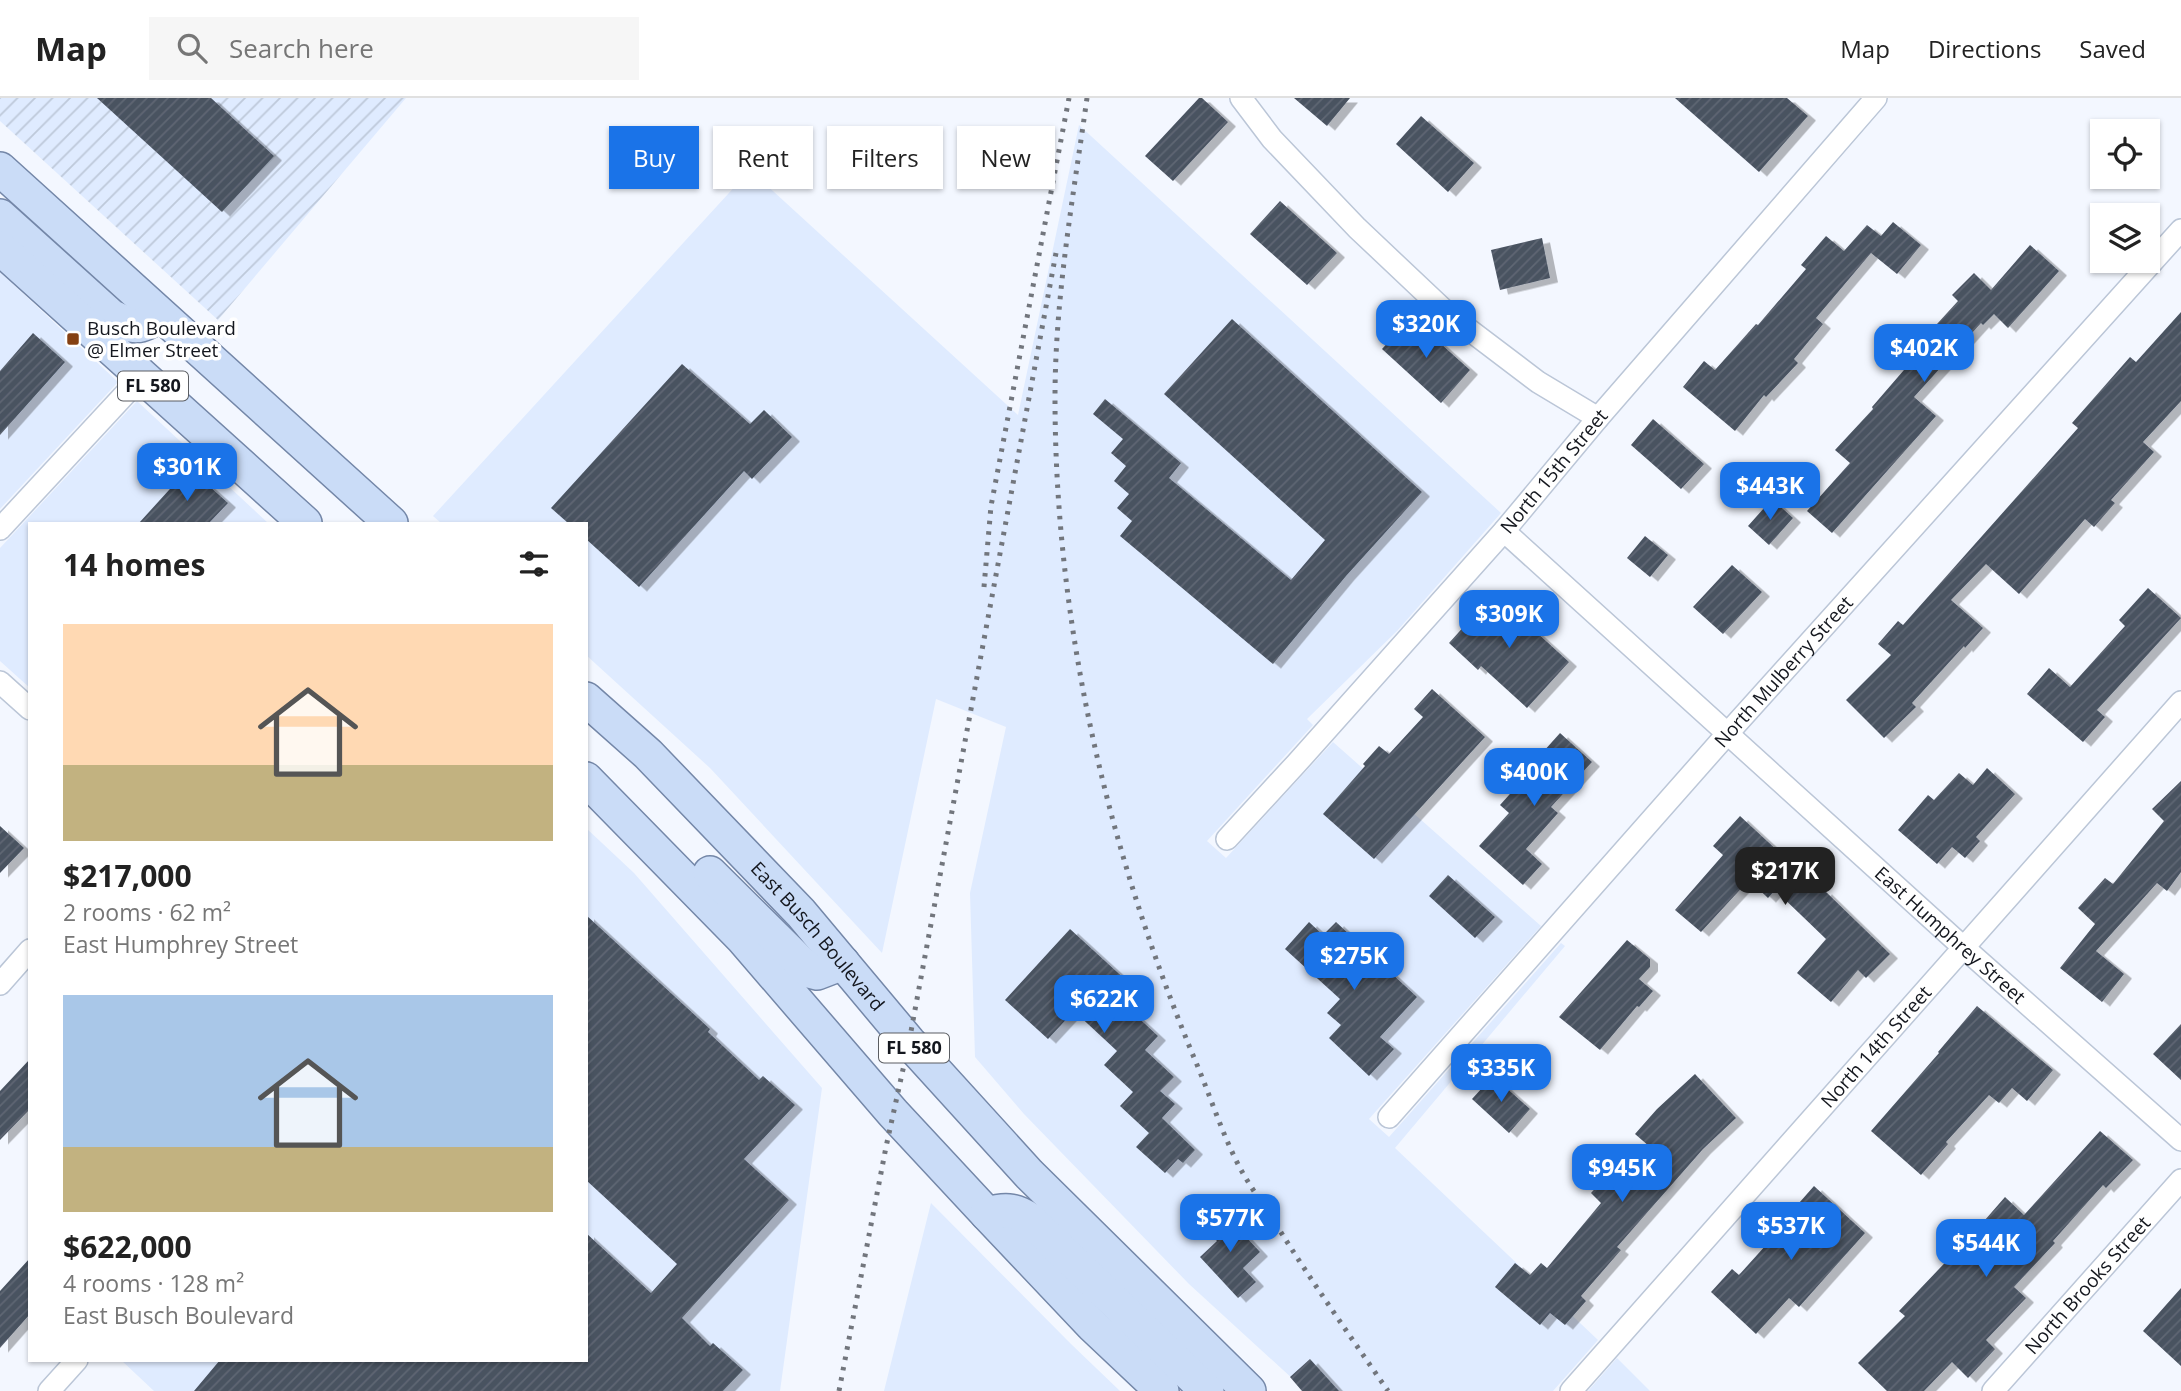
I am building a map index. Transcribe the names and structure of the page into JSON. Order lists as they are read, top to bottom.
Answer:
{
  "streets": {
    "main road": ["FL 580", "East Busch Boulevard"],
    "street": [
      "North 15th Street",
      "North Mulberry Street",
      "East Humphrey Street",
      "North 14th Street",
      "North Brooks Street"
    ]
  },
  "crossings": [
    ["North 15th Street", "East Humphrey Street"],
    ["North Mulberry Street", "East Humphrey Street"],
    ["East Humphrey Street", "North 14th Street"]
  ],
  "places": {
    "transit": ["Busch Boulevard @ Elmer Street"]
  },
  "page": {
    "header": "Map",
    "search": "Search here",
    "nav": ["Map", "Directions", "Saved"],
    "chip": [
      "Buy",
      "Rent",
      "Filters",
      "New"
    ],
    "price": [
      "$320K",
      "$402K",
      "$301K",
      "$443K",
      "$309K",
      "$400K",
      "$217K",
      "$275K",
      "$622K",
      "$335K",
      "$945K",
      "$577K",
      "$537K",
      "$544K"
    ],
    "heading": "14 homes",
    "list": [
      {
        "name": "$217,000",
        "note": "2 rooms · 62 m² · East Humphrey Street"
      },
      {
        "name": "$622,000",
        "note": "4 rooms · 128 m² · East Busch Boulevard"
      }
    ]
  }
}
